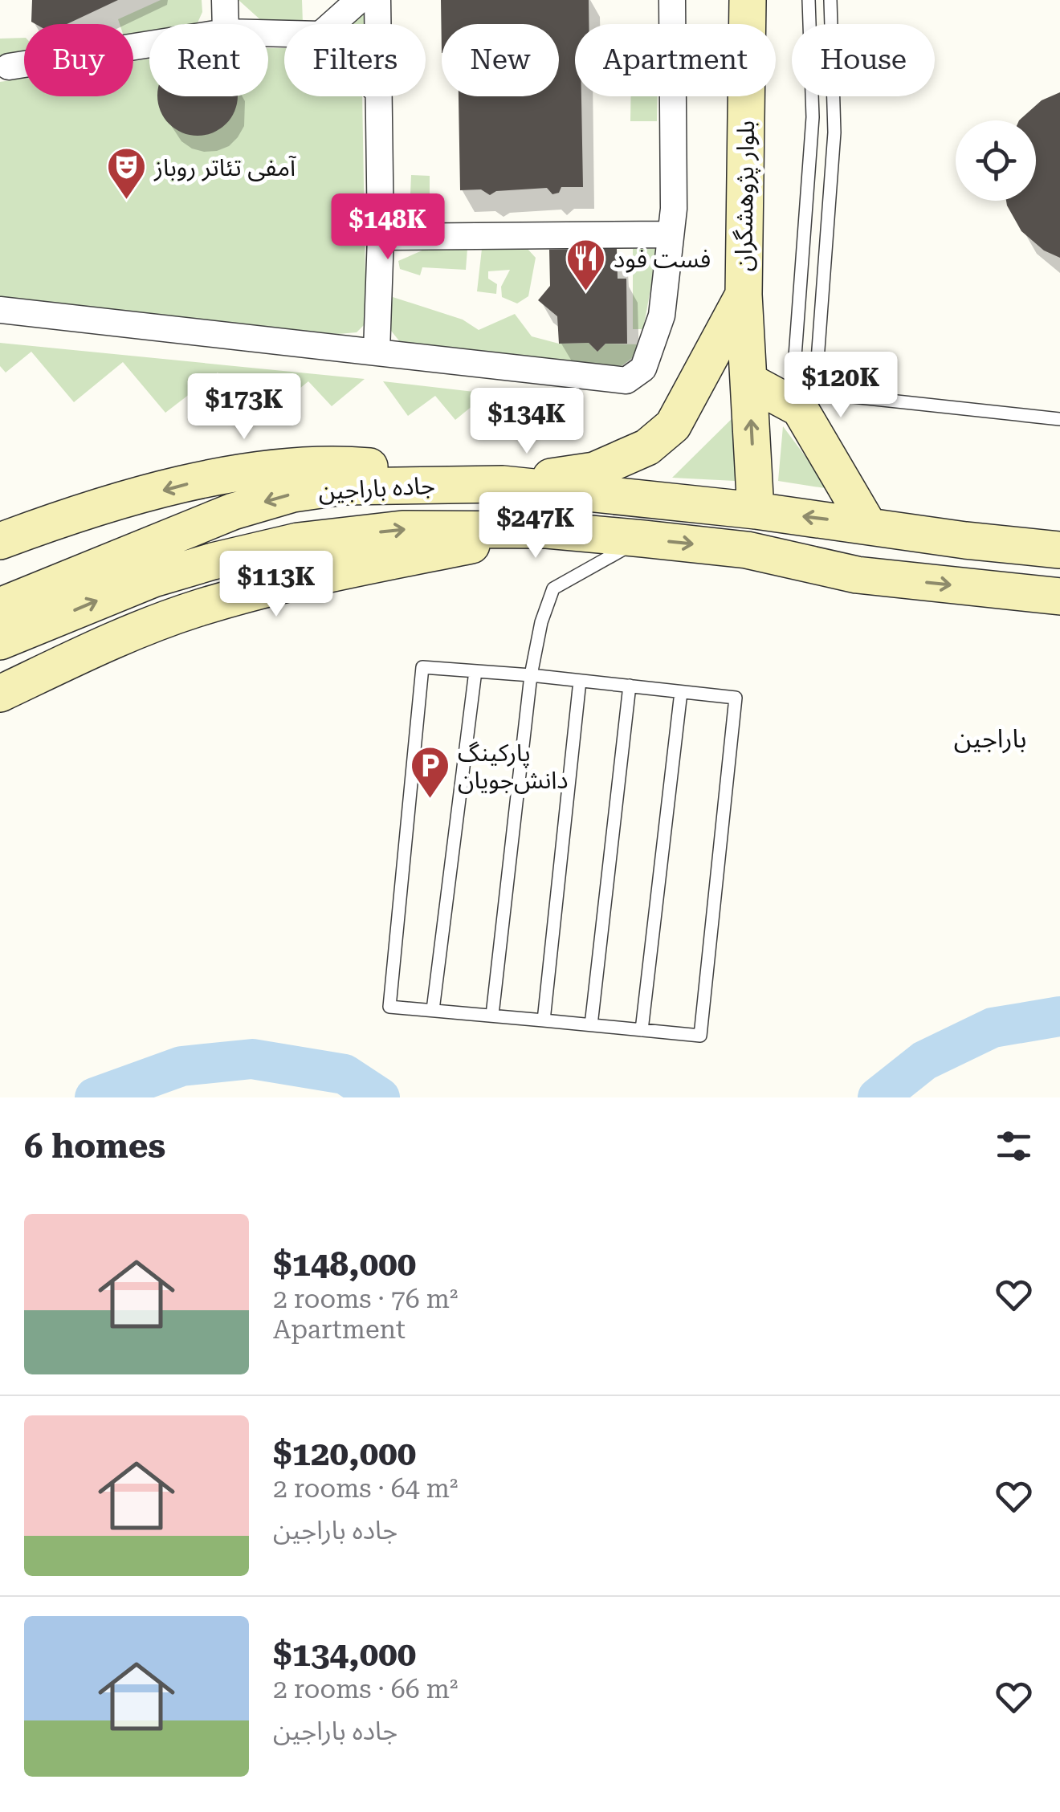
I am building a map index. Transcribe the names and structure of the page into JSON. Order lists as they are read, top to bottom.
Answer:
{
  "streets": {
    "main road": ["بلوار پژوهشگران", "جاده باراجین"]
  },
  "crossings": [
    ["بلوار پژوهشگران", "جاده باراجین"]
  ],
  "districts": ["باراجین"],
  "places": {
    "theatre": ["آمفی تئاتر روباز"],
    "restaurant": ["فست فود"],
    "parking": ["پارکینگ دانش‌جویان"]
  },
  "page": {
    "chip": [
      "Buy",
      "Rent",
      "Filters",
      "New",
      "Apartment",
      "House"
    ],
    "price": [
      "$148K",
      "$120K",
      "$173K",
      "$134K",
      "$247K",
      "$113K"
    ],
    "heading": "6 homes",
    "list": [
      {
        "name": "$148,000",
        "note": "2 rooms · 76 m² · Apartment"
      },
      {
        "name": "$120,000",
        "note": "2 rooms · 64 m² · جاده باراجین"
      },
      {
        "name": "$134,000",
        "note": "2 rooms · 66 m² · جاده باراجین"
      }
    ]
  }
}
